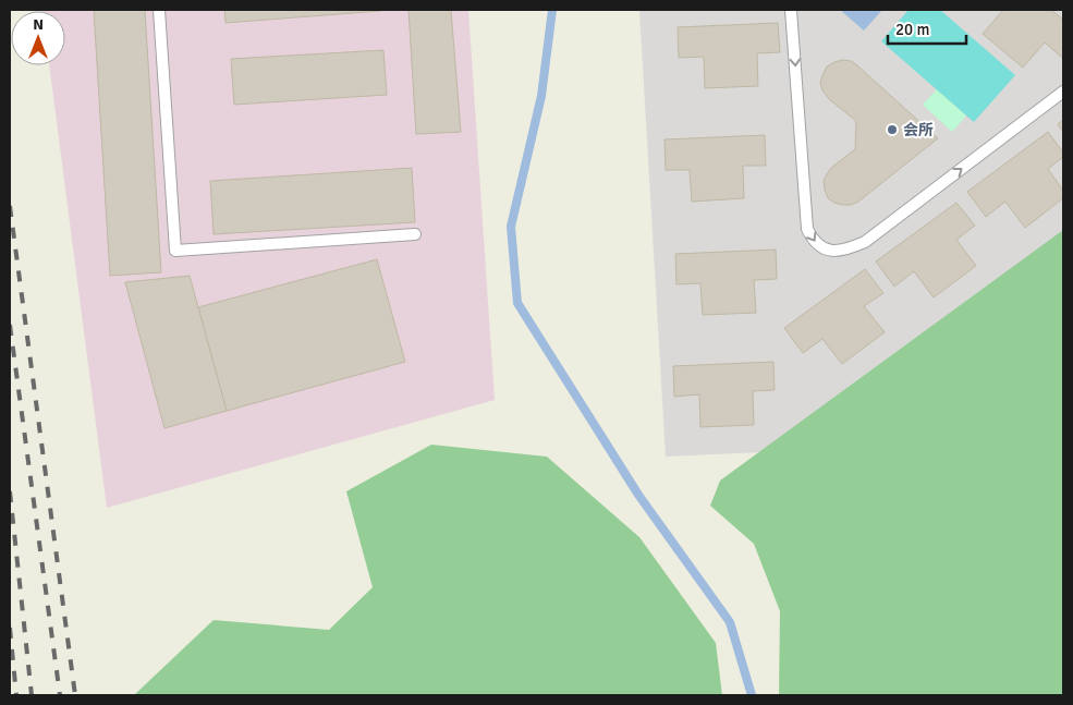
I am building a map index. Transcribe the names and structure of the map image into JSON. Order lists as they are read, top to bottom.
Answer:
{
  "places": ["会所"],
  "scale_bar": "20 m",
  "north": "top"
}
